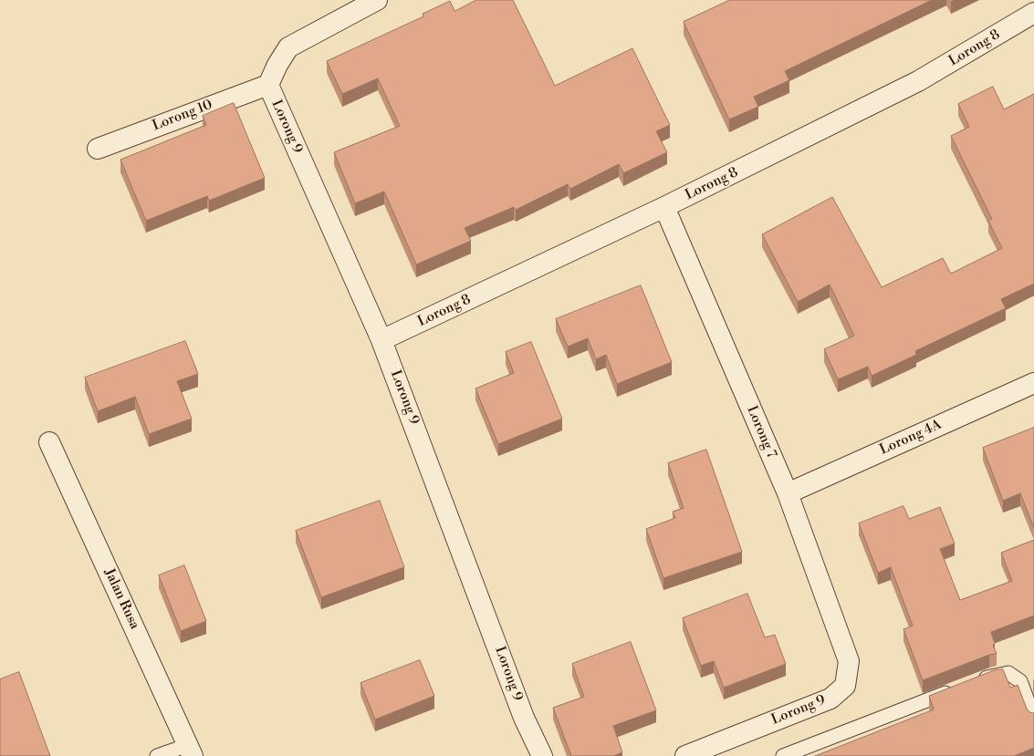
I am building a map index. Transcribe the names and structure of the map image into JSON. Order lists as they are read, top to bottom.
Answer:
{
  "streets": {
    "street": [
      "Lorong 8",
      "Lorong 10",
      "Lorong 9",
      "Lorong 7",
      "Lorong 4A",
      "Jalan Rusa"
    ]
  },
  "crossings": [
    ["Lorong 8", "Lorong 9"],
    ["Lorong 8", "Lorong 7"],
    ["Lorong 10", "Lorong 9"],
    ["Lorong 9", "Lorong 7"],
    ["Lorong 7", "Lorong 4A"]
  ]
}
